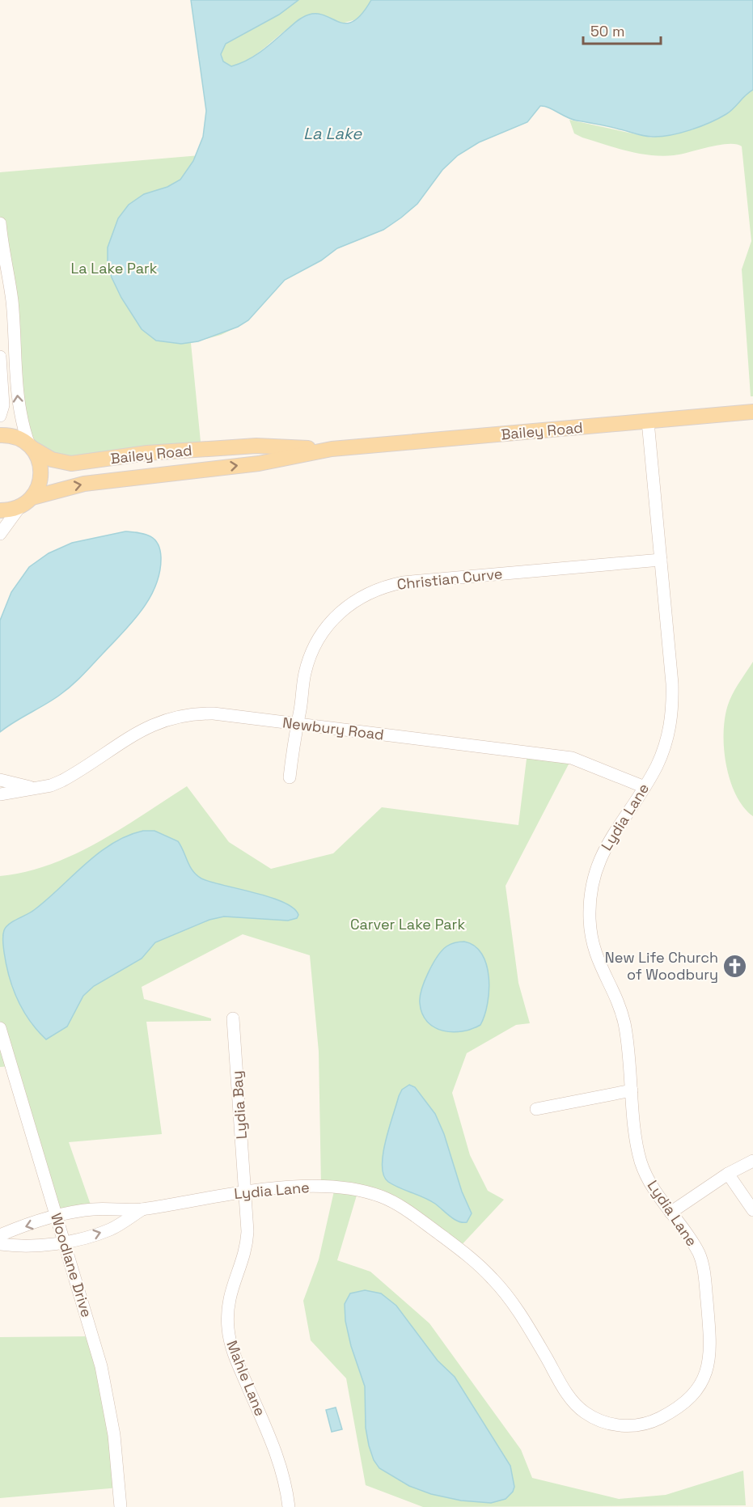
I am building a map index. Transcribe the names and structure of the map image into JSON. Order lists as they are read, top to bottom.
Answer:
{
  "streets": {
    "main road": ["Bailey Road"],
    "street": [
      "Christian Curve",
      "Newbury Road",
      "Lydia Lane",
      "Lydia Bay",
      "Woodlane Drive",
      "Mahle Lane"
    ]
  },
  "crossings": [
    ["Bailey Road", "Lydia Lane"],
    ["Christian Curve", "Newbury Road"],
    ["Christian Curve", "Lydia Lane"],
    ["Newbury Road", "Lydia Lane"],
    ["Lydia Lane", "Lydia Bay"],
    ["Lydia Lane", "Woodlane Drive"],
    ["Lydia Lane", "Mahle Lane"],
    ["Lydia Bay", "Mahle Lane"]
  ],
  "water": ["La Lake"],
  "parks": ["La Lake Park", "Carver Lake Park"],
  "places": {
    "church": ["New Life Church of Woodbury"]
  },
  "scale_bar": "50 m"
}
